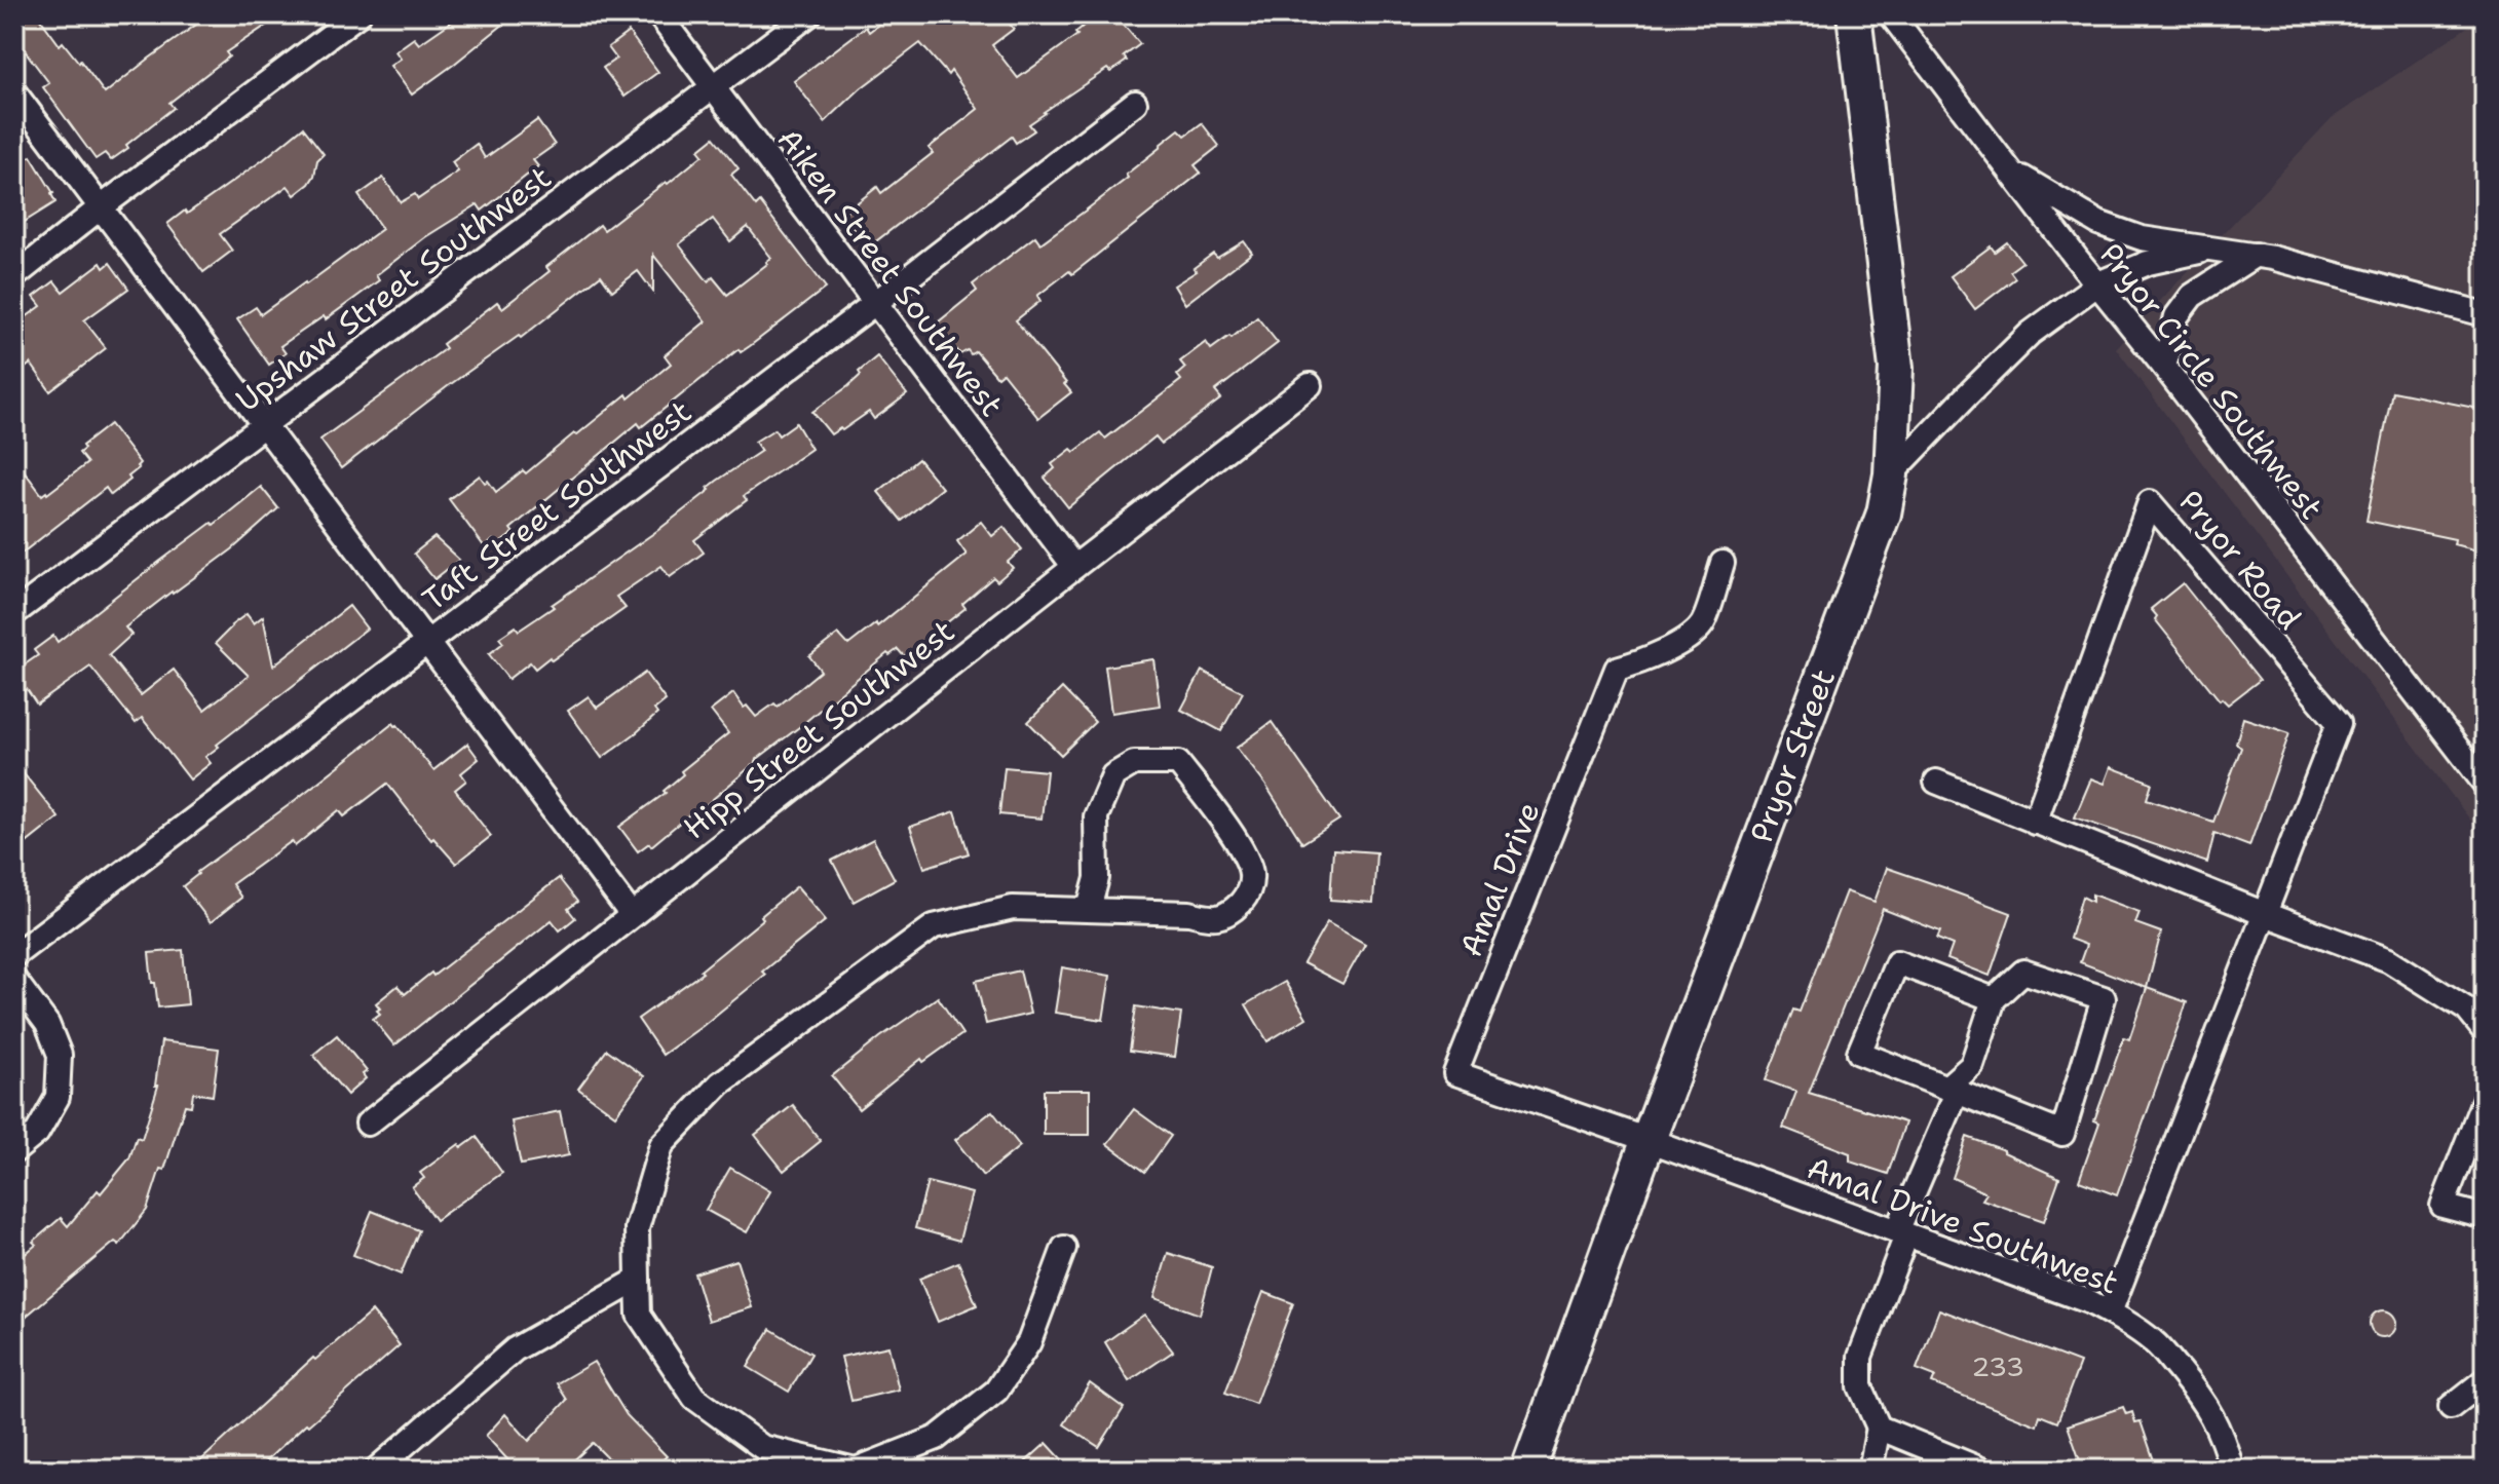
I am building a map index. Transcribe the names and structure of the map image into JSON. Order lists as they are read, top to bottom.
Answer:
{
  "streets": {
    "main road": ["Pryor Street"],
    "street": [
      "Aiken Street Southwest",
      "Upshaw Street Southwest",
      "Pryor Circle Southwest",
      "Taft Street Southwest",
      "Pryor Road",
      "Hipp Street Southwest",
      "Amal Drive",
      "Amal Drive Southwest"
    ]
  },
  "crossings": [
    ["Aiken Street Southwest", "Upshaw Street Southwest"],
    ["Aiken Street Southwest", "Taft Street Southwest"],
    ["Aiken Street Southwest", "Hipp Street Southwest"],
    ["Pryor Road", "Amal Drive Southwest"],
    ["Pryor Street", "Amal Drive"],
    ["Pryor Street", "Amal Drive Southwest"],
    ["Amal Drive", "Amal Drive Southwest"]
  ],
  "house_numbers": ["233"]
}
